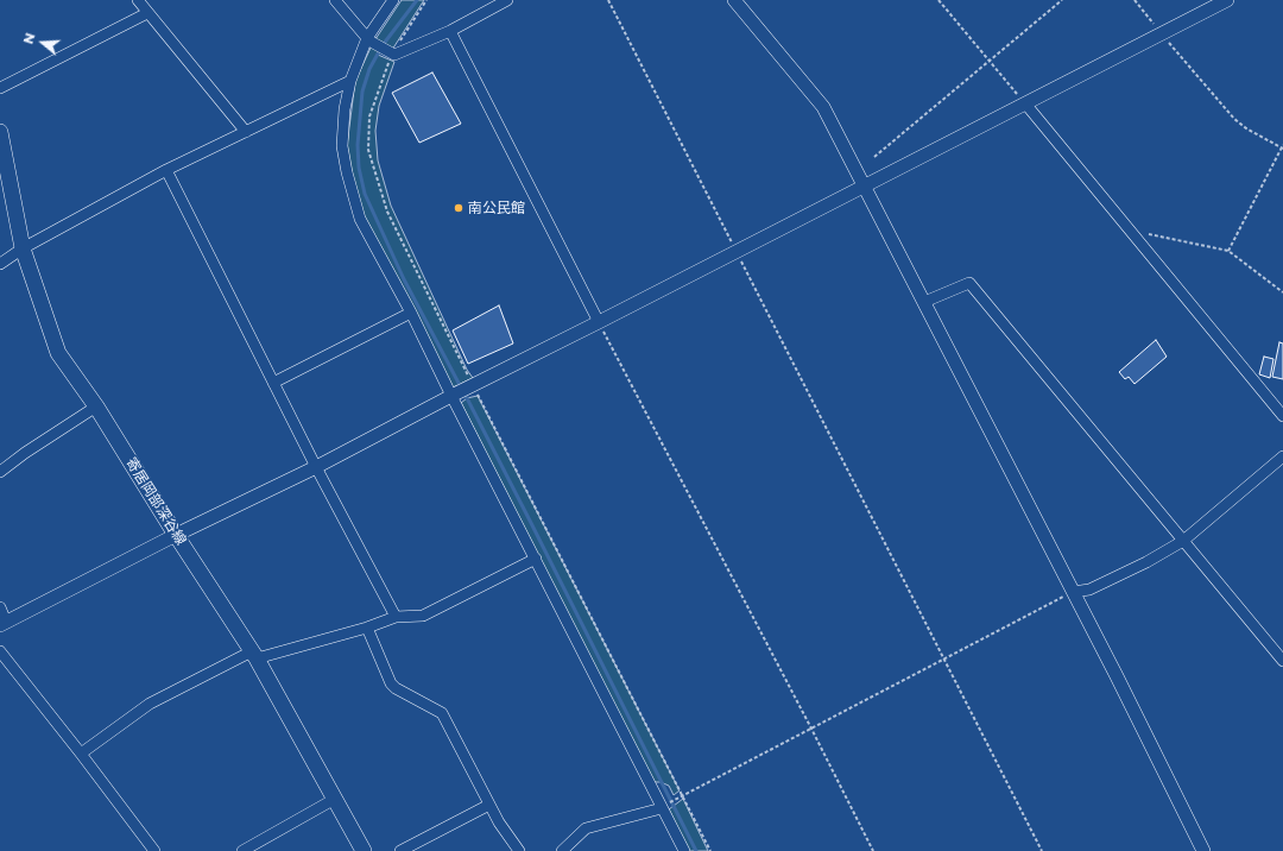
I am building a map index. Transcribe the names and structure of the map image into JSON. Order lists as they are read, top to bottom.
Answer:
{
  "streets": {
    "main road": ["寄居岡部深谷線"]
  },
  "places": ["南公民館"],
  "north": "left"
}
